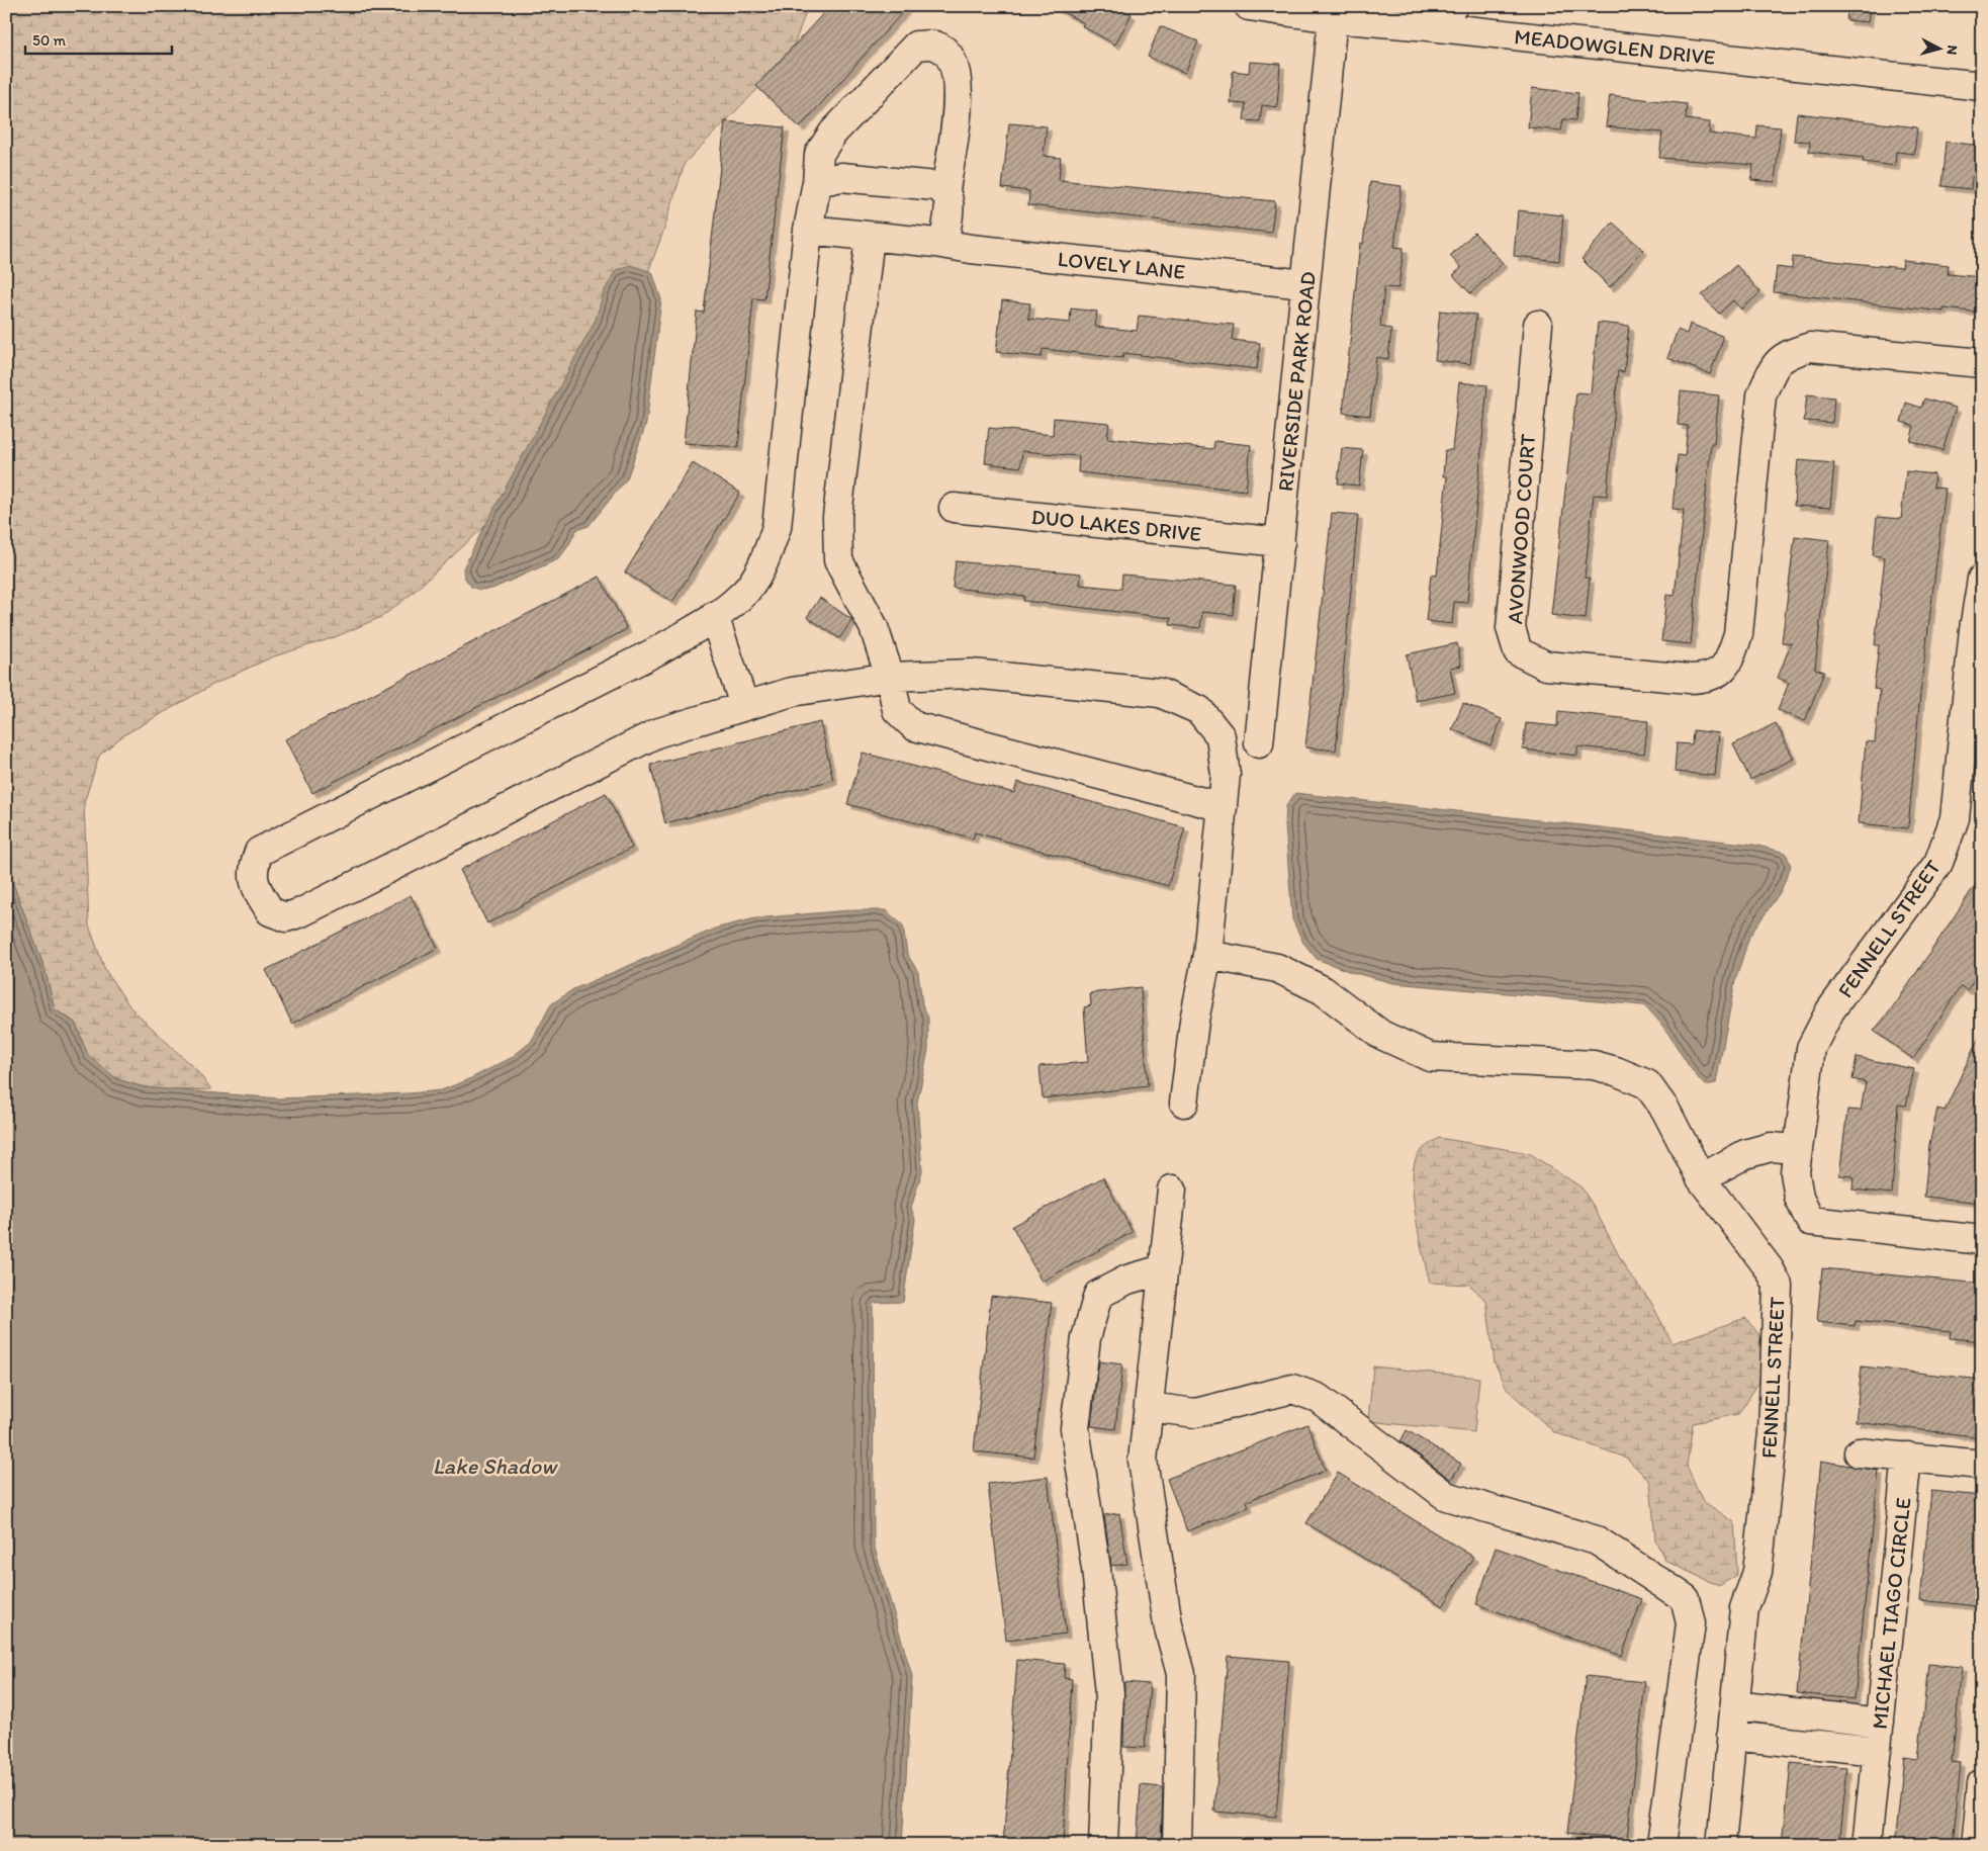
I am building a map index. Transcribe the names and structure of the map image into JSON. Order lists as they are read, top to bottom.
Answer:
{
  "streets": {
    "street": [
      "MEADOWGLEN DRIVE",
      "LOVELY LANE",
      "RIVERSIDE PARK ROAD",
      "DUO LAKES DRIVE",
      "AVONWOOD COURT",
      "FENNELL STREET",
      "MICHAEL TIAGO CIRCLE"
    ]
  },
  "crossings": [
    ["MEADOWGLEN DRIVE", "RIVERSIDE PARK ROAD"],
    ["LOVELY LANE", "RIVERSIDE PARK ROAD"],
    ["RIVERSIDE PARK ROAD", "DUO LAKES DRIVE"]
  ],
  "water": ["Lake Shadow"],
  "scale_bar": "50 m",
  "north": "right"
}
